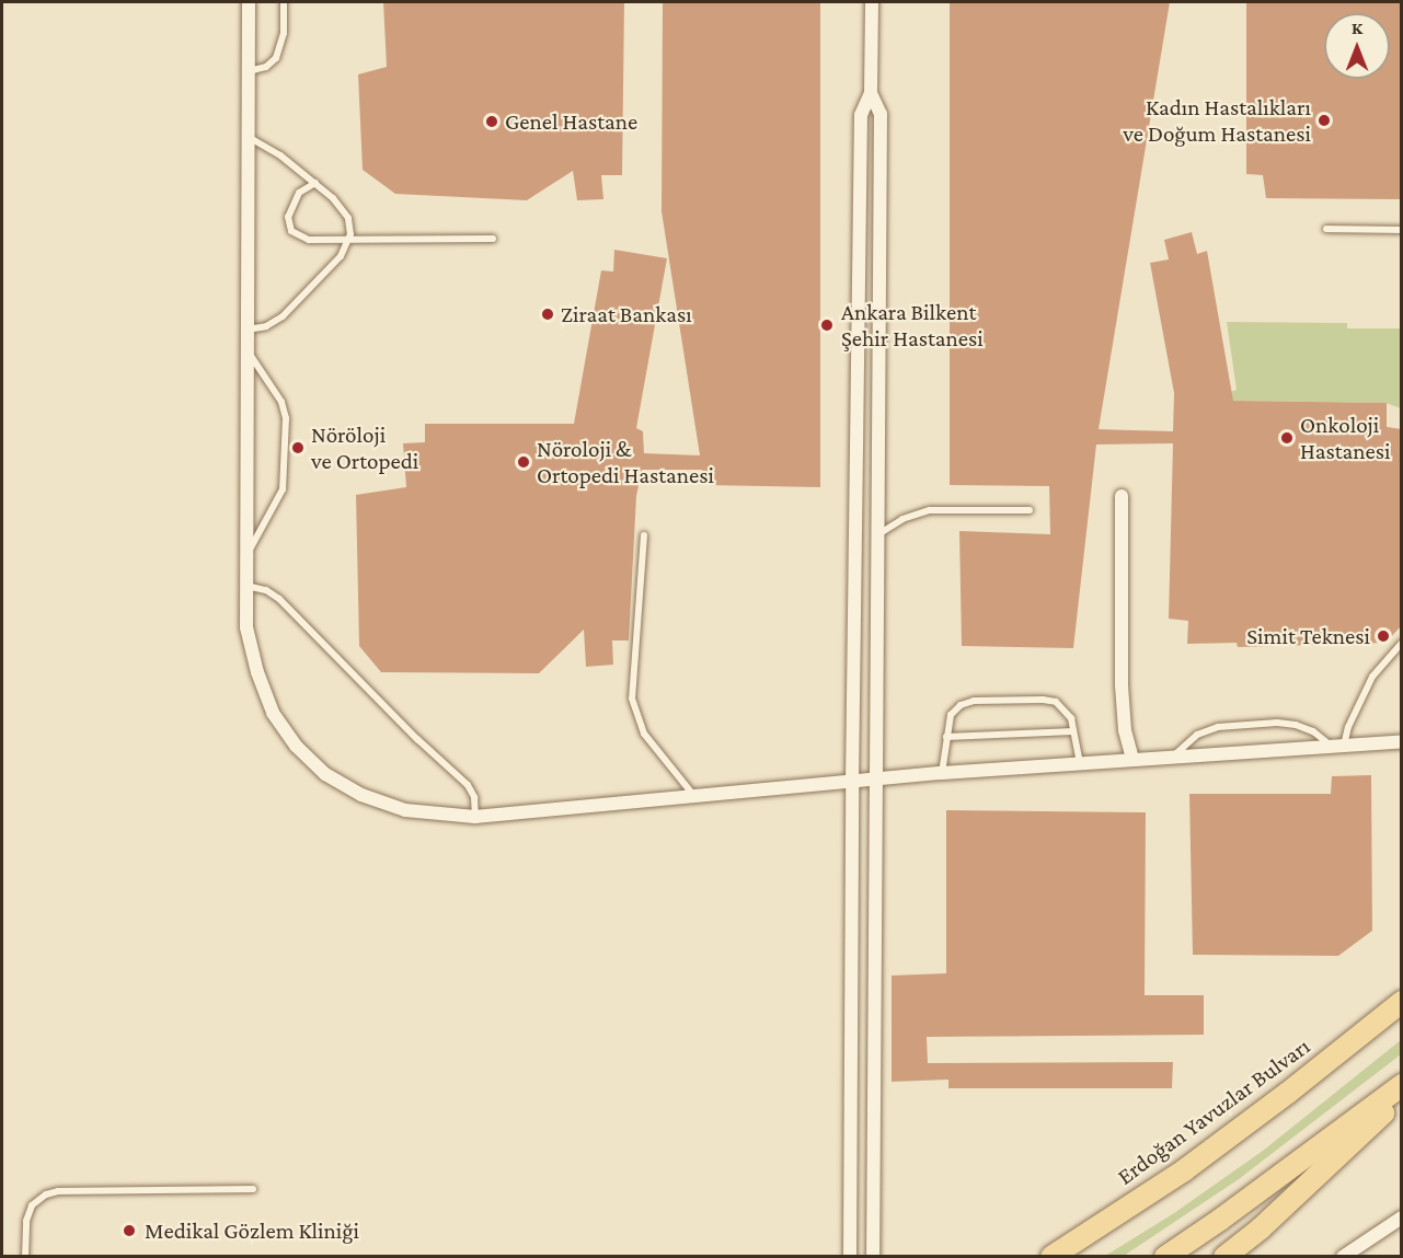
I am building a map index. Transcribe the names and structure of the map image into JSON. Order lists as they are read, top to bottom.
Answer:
{
  "streets": {
    "main road": ["Erdoğan Yavuzlar Bulvarı"]
  },
  "places": [
    "Kadın Hastalıkları ve Doğum Hastanesi",
    "Genel Hastane",
    "Ziraat Bankası",
    "Ankara Bilkent Şehir Hastanesi",
    "Onkoloji Hastanesi",
    "Nöröloji ve Ortopedi",
    "Nöroloji & Ortopedi Hastanesi",
    "Simit Teknesi",
    "Medikal Gözlem Kliniği"
  ],
  "north": "top"
}
